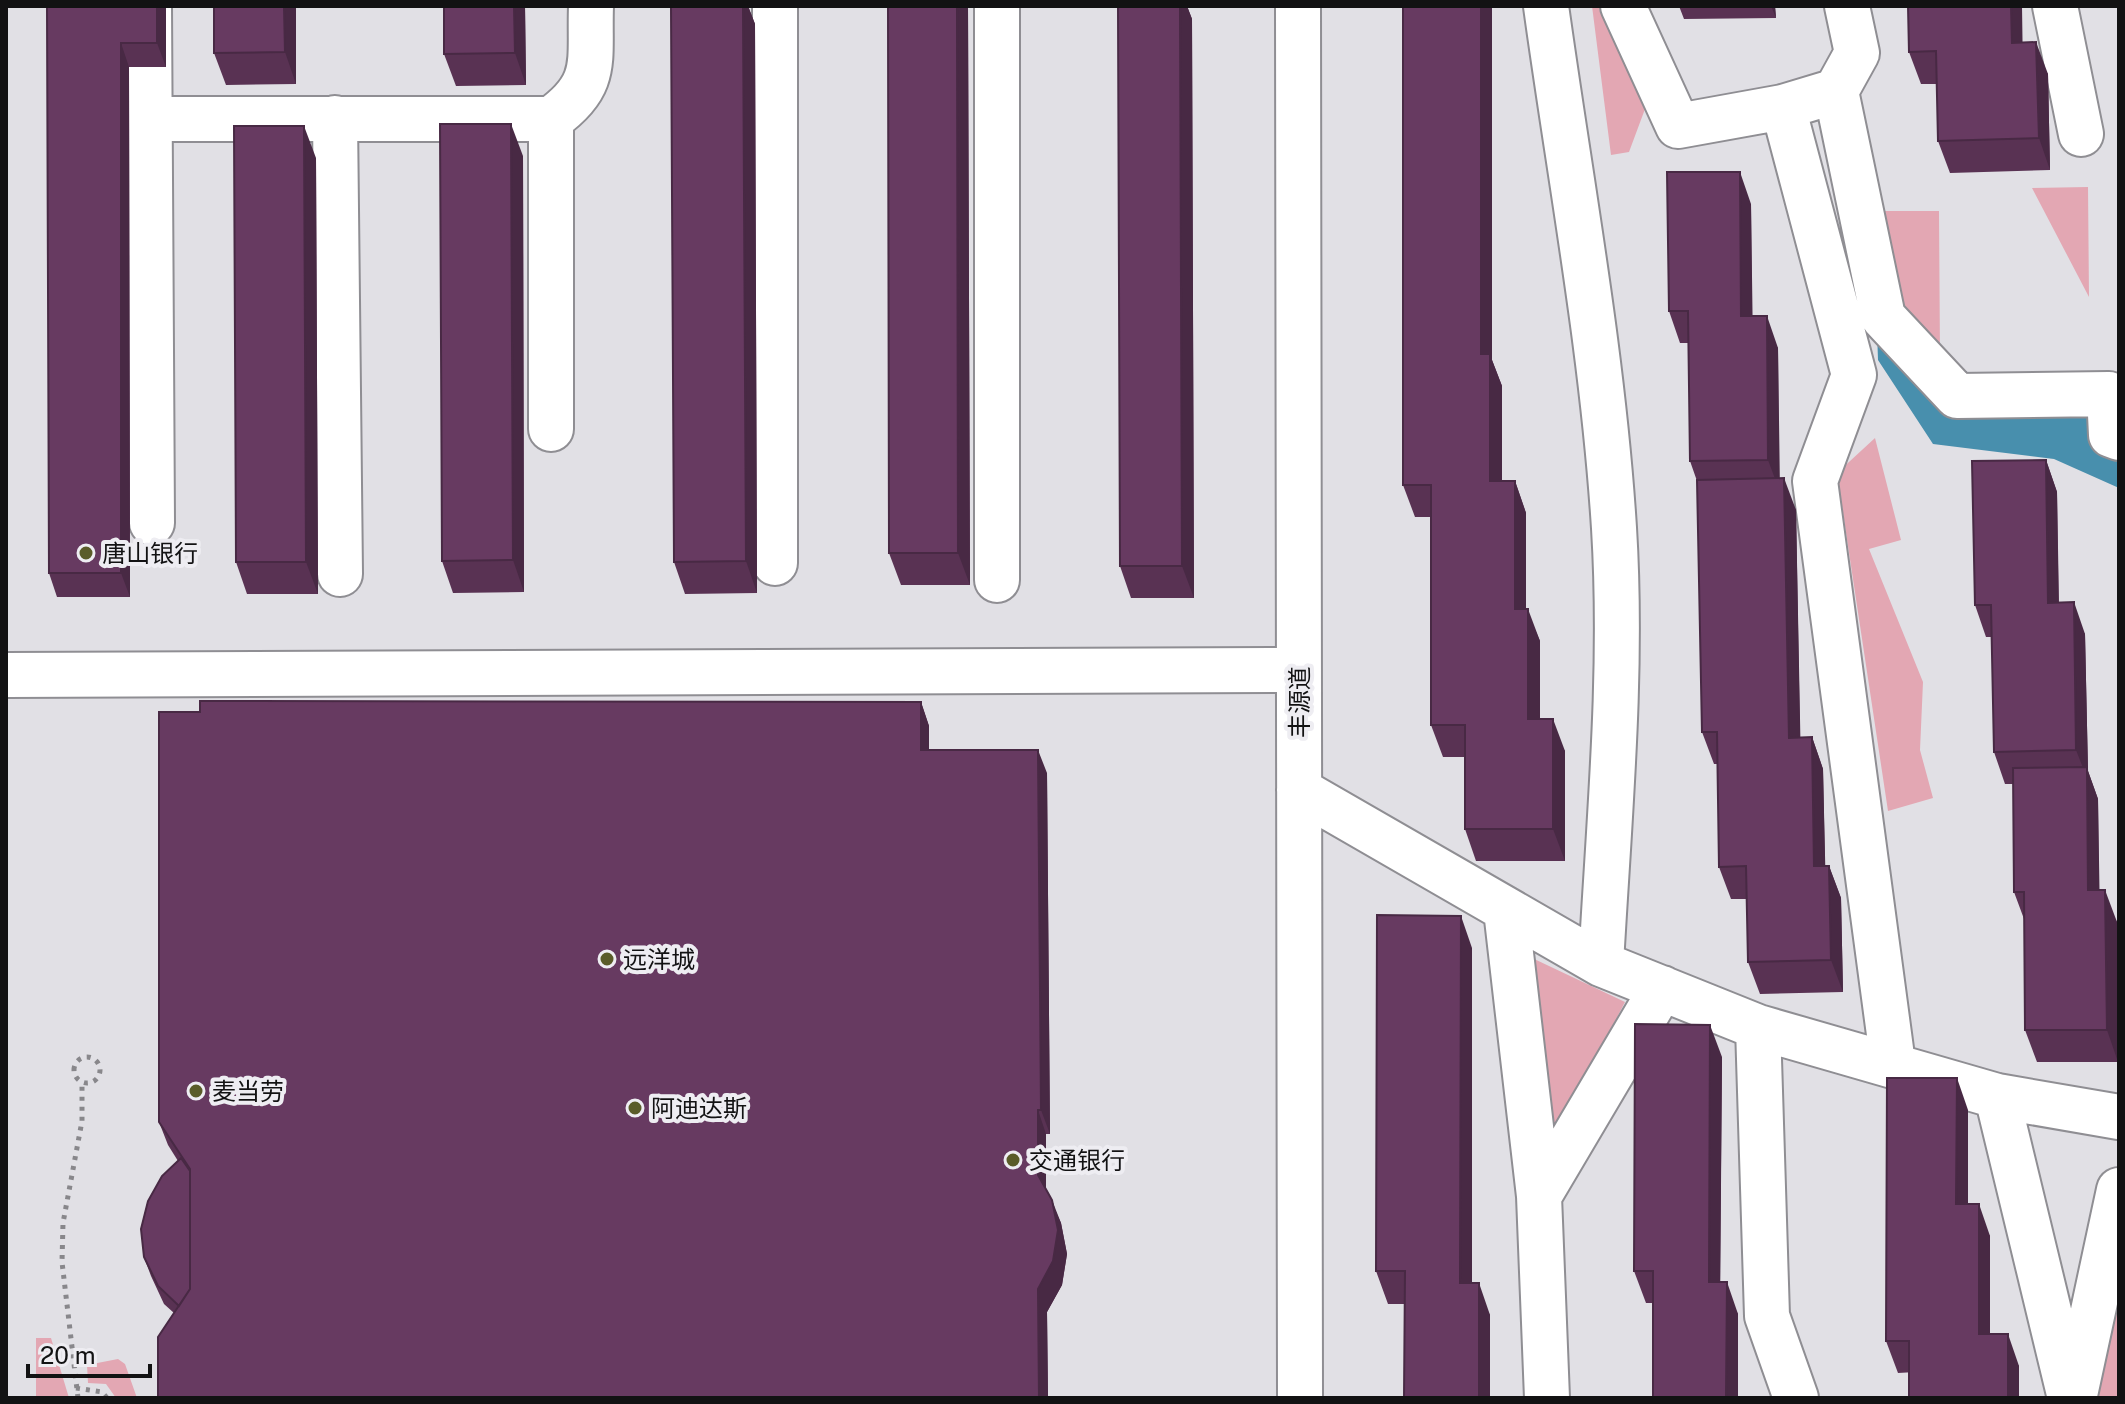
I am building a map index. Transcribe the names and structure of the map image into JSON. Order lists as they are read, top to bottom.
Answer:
{
  "streets": {
    "street": ["丰源道"]
  },
  "places": [
    "唐山银行",
    "远洋城",
    "麦当劳",
    "阿迪达斯",
    "交通银行"
  ],
  "scale_bar": "20 m"
}
